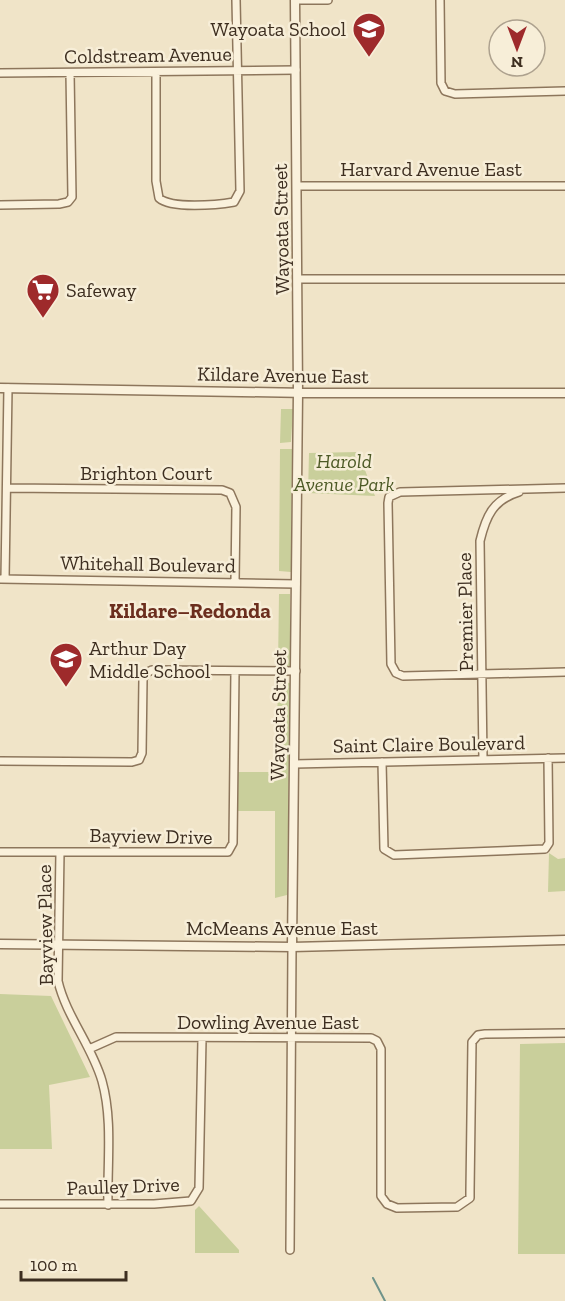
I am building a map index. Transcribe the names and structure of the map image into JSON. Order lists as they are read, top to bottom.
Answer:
{
  "streets": {
    "street": [
      "Coldstream Avenue",
      "Harvard Avenue East",
      "Wayoata Street",
      "Kildare Avenue East",
      "Brighton Court",
      "Whitehall Boulevard",
      "Premier Place",
      "Saint Claire Boulevard",
      "Bayview Drive",
      "Bayview Place",
      "McMeans Avenue East",
      "Dowling Avenue East",
      "Paulley Drive"
    ]
  },
  "crossings": [
    ["Coldstream Avenue", "Wayoata Street"],
    ["Harvard Avenue East", "Wayoata Street"],
    ["Wayoata Street", "Kildare Avenue East"],
    ["Wayoata Street", "Whitehall Boulevard"],
    ["Wayoata Street", "Saint Claire Boulevard"],
    ["Wayoata Street", "McMeans Avenue East"],
    ["Wayoata Street", "Dowling Avenue East"],
    ["Brighton Court", "Whitehall Boulevard"],
    ["Premier Place", "Saint Claire Boulevard"],
    ["Bayview Drive", "Bayview Place"],
    ["Bayview Place", "McMeans Avenue East"],
    ["Bayview Place", "Dowling Avenue East"],
    ["Bayview Place", "Paulley Drive"],
    ["Dowling Avenue East", "Paulley Drive"]
  ],
  "districts": ["Kildare–Redonda"],
  "parks": ["Harold Avenue Park"],
  "places": {
    "school or university": ["Wayoata School", "Arthur Day Middle School"],
    "supermarket": ["Safeway"]
  },
  "scale_bar": "100 m",
  "north": "bottom"
}
